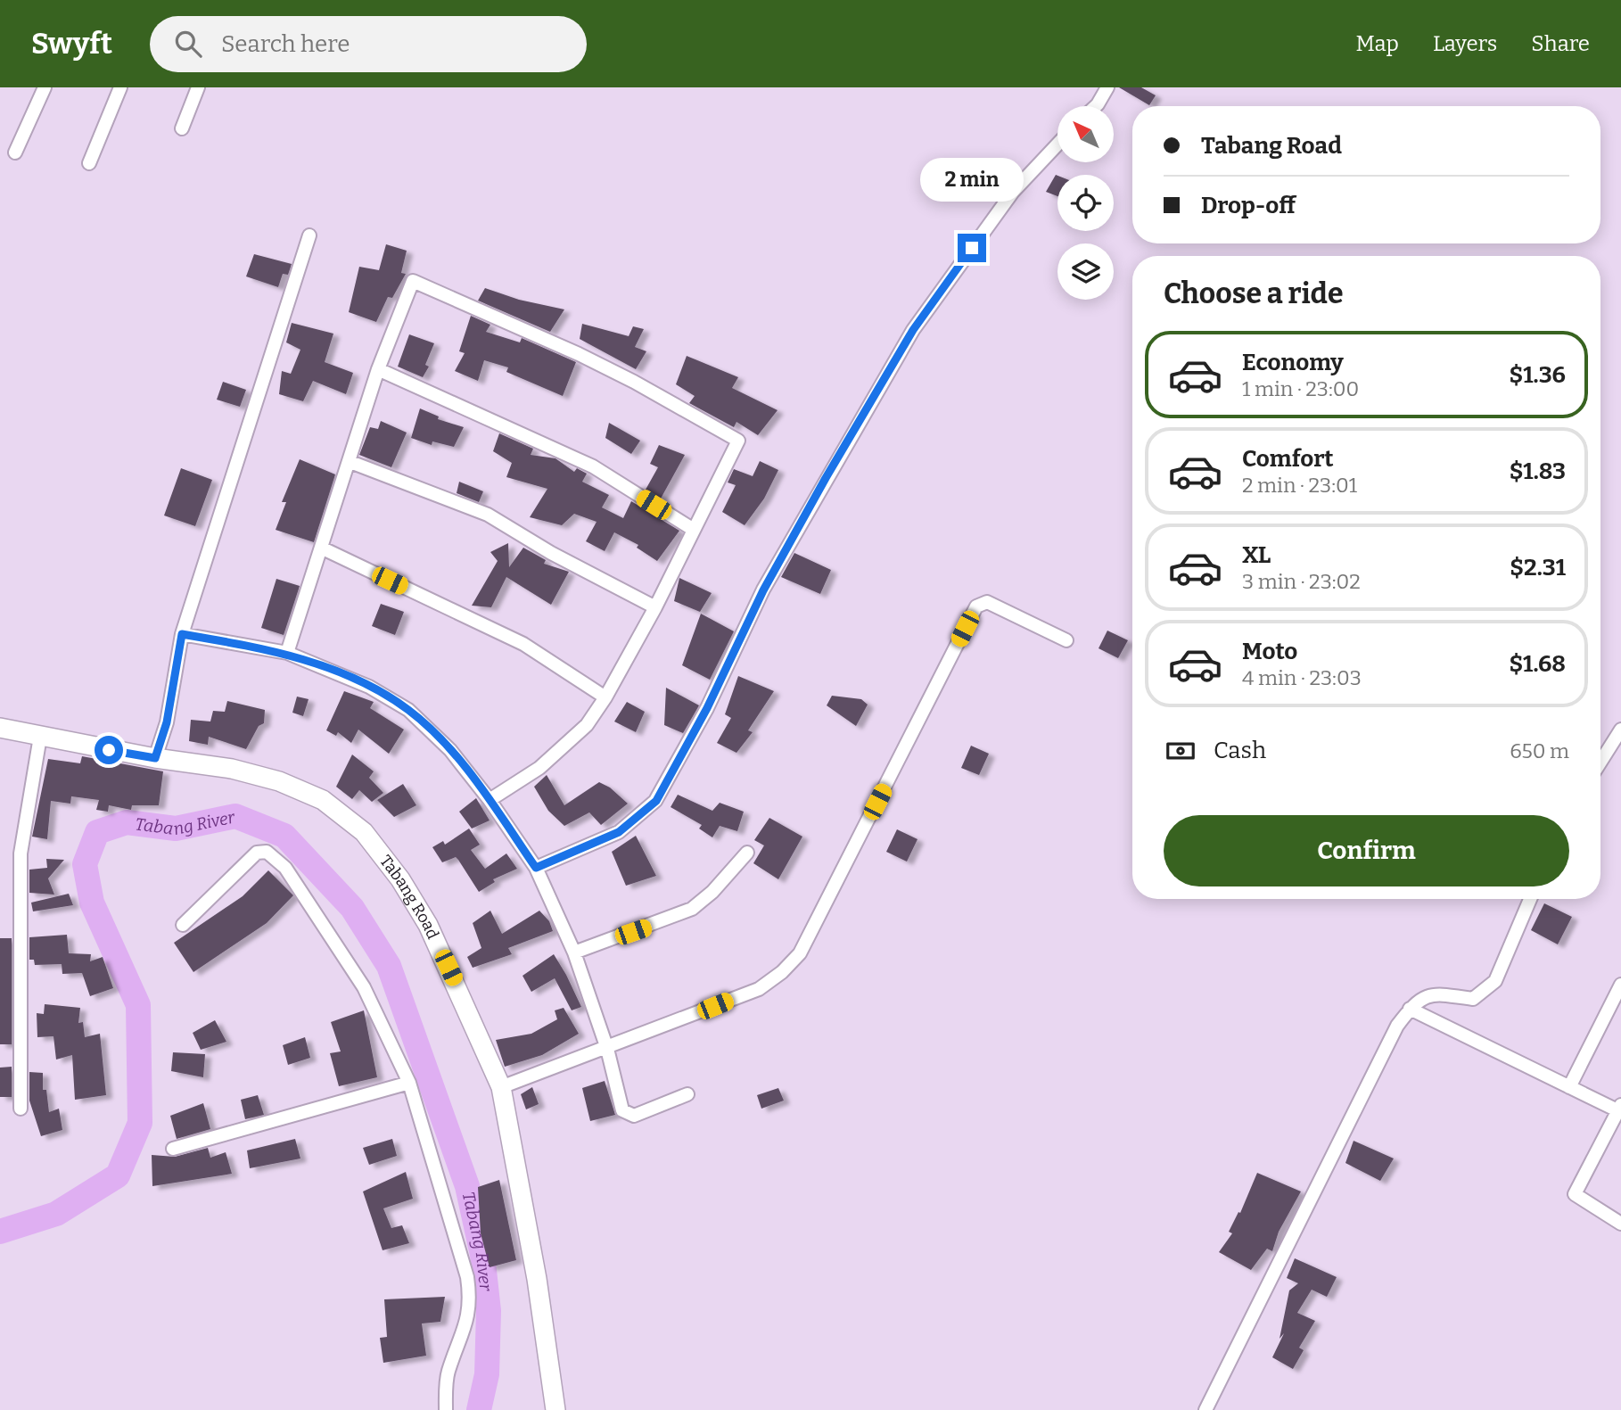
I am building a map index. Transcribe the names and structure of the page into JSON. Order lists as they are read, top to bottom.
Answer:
{
  "streets": {
    "main road": ["Tabang Road"]
  },
  "water": ["Tabang River"],
  "north": "top left",
  "page": {
    "header": "Swyft",
    "search": "Search here",
    "nav": ["Map", "Layers", "Share"],
    "banner": ["Tabang Road", "Drop-off"],
    "bubble": "2 min",
    "heading": "Choose a ride",
    "list": [
      {
        "name": "Economy",
        "note": "1 min · 23:00",
        "value": "$1.36"
      },
      {
        "name": "Comfort",
        "note": "2 min · 23:01",
        "value": "$1.83"
      },
      {
        "name": "XL",
        "note": "3 min · 23:02",
        "value": "$2.31"
      },
      {
        "name": "Moto",
        "note": "4 min · 23:03",
        "value": "$1.68"
      }
    ],
    "pay": ["Cash", "650 m"],
    "buttons": "Confirm"
  }
}
